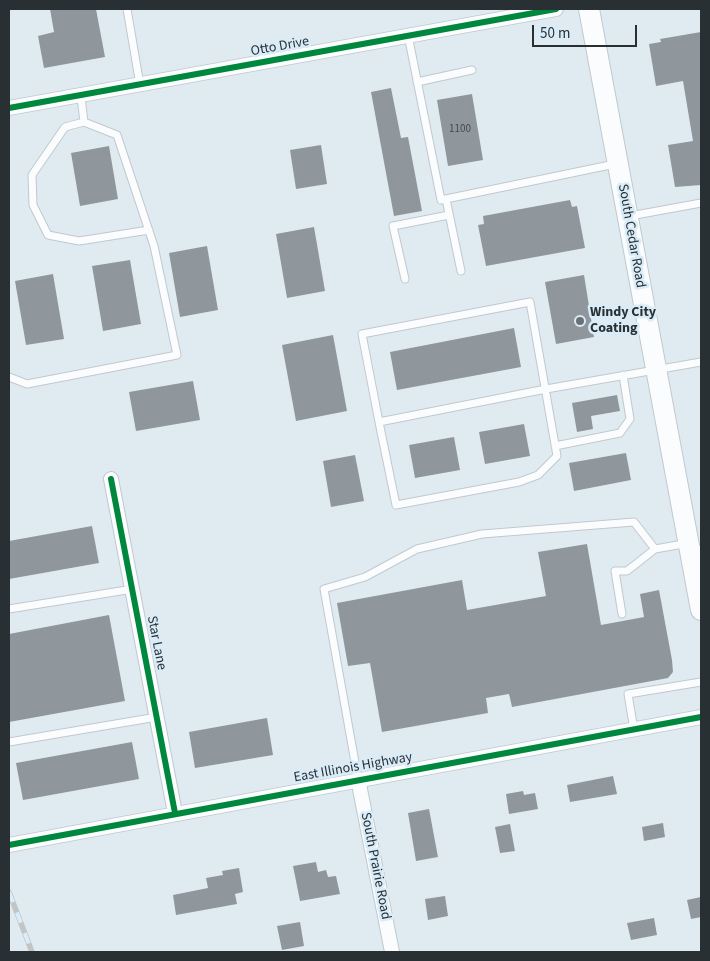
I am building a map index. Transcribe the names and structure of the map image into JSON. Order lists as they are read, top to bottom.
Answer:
{
  "streets": {
    "main road": ["South Cedar Road"],
    "street": [
      "Otto Drive",
      "Star Lane",
      "East Illinois Highway",
      "South Prairie Road"
    ]
  },
  "crossings": [
    ["Star Lane", "East Illinois Highway"],
    ["East Illinois Highway", "South Prairie Road"]
  ],
  "places": ["Windy City Coating"],
  "house_numbers": ["1100"],
  "scale_bar": "50 m"
}
